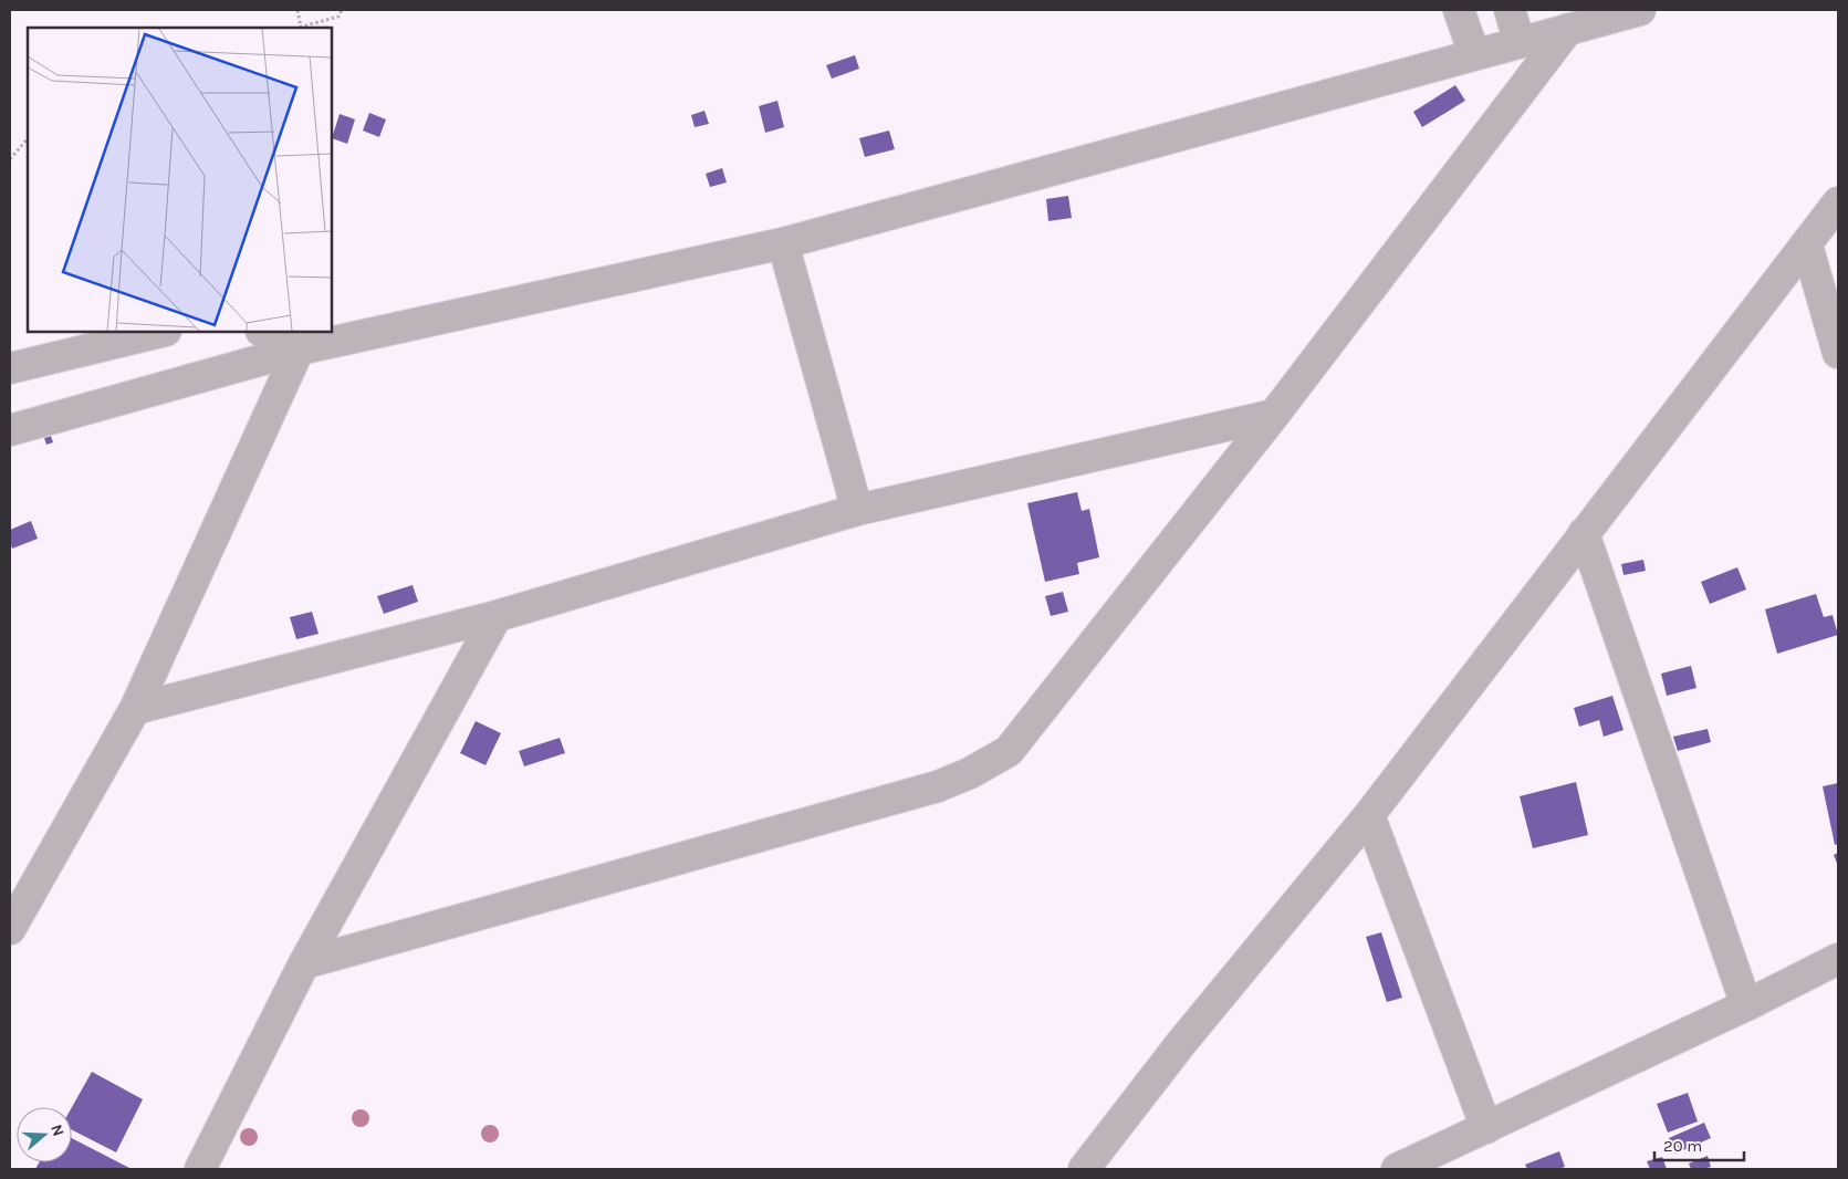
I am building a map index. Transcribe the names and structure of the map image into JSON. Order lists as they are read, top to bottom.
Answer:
{
  "scale_bar": "20 m",
  "north": "right"
}
